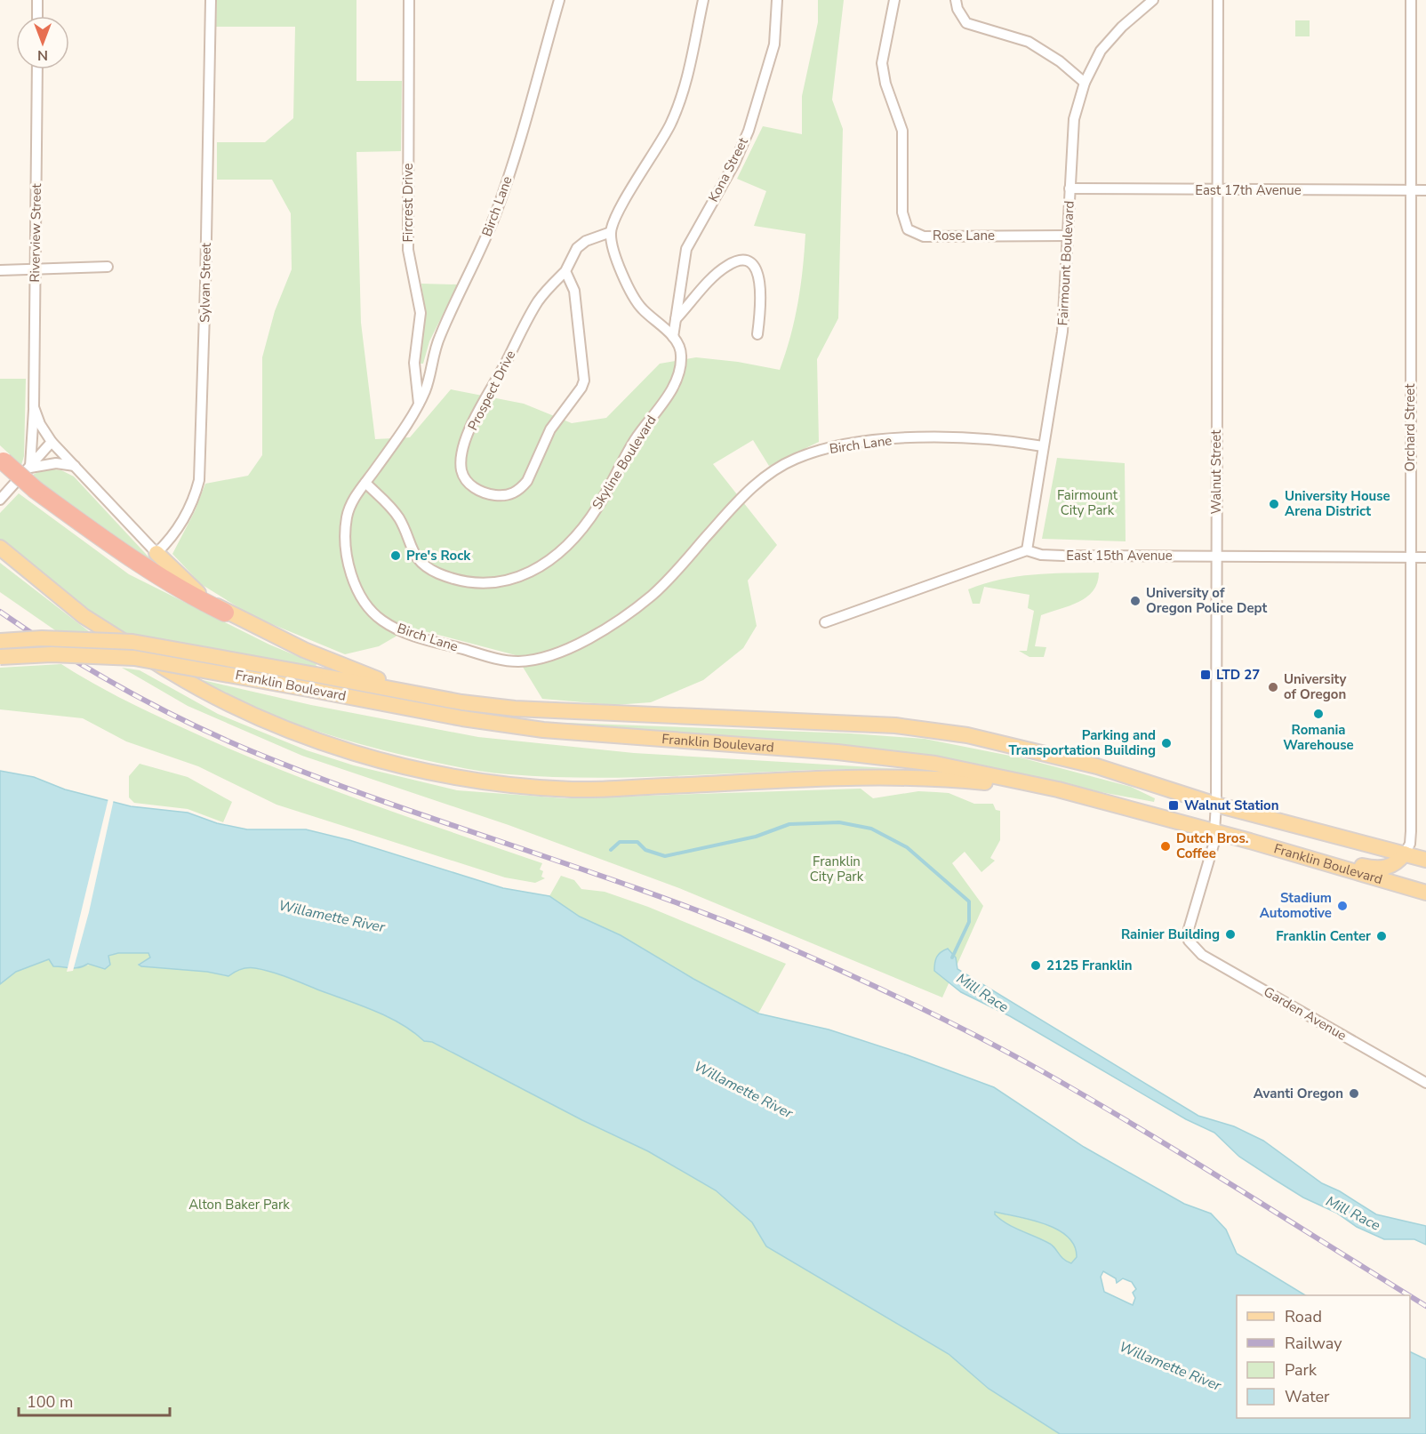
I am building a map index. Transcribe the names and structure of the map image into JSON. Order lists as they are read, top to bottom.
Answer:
{
  "streets": {
    "main road": ["Franklin Boulevard"],
    "street": [
      "Kona Street",
      "East 17th Avenue",
      "Fircrest Drive",
      "Birch Lane",
      "Riverview Street",
      "Rose Lane",
      "Fairmount Boulevard",
      "Sylvan Street",
      "Prospect Drive",
      "Orchard Street",
      "Skyline Boulevard",
      "Walnut Street",
      "East 15th Avenue",
      "Garden Avenue"
    ]
  },
  "crossings": [
    ["Kona Street", "Skyline Boulevard"],
    ["East 17th Avenue", "Fairmount Boulevard"],
    ["East 17th Avenue", "Orchard Street"],
    ["East 17th Avenue", "Walnut Street"],
    ["Fircrest Drive", "Birch Lane"],
    ["Birch Lane", "Fairmount Boulevard"],
    ["Birch Lane", "Skyline Boulevard"],
    ["Riverview Street", "Sylvan Street"],
    ["Rose Lane", "Fairmount Boulevard"],
    ["Fairmount Boulevard", "East 15th Avenue"],
    ["Prospect Drive", "Skyline Boulevard"],
    ["Orchard Street", "East 15th Avenue"],
    ["Orchard Street", "Franklin Boulevard"],
    ["Walnut Street", "East 15th Avenue"],
    ["Walnut Street", "Franklin Boulevard"],
    ["Walnut Street", "Garden Avenue"]
  ],
  "water": ["Willamette River", "Mill Race"],
  "parks": ["Fairmount City Park", "Franklin City Park", "Alton Baker Park"],
  "places": {
    "other": [
      "University House Arena District",
      "Pre's Rock",
      "University of Oregon Police Dept",
      "University of Oregon",
      "Romania Warehouse",
      "Parking and Transportation Building",
      "Dutch Bros. Coffee",
      "Stadium Automotive",
      "Rainier Building",
      "Franklin Center",
      "2125 Franklin",
      "Avanti Oregon"
    ],
    "transit": ["LTD 27", "Walnut Station"]
  },
  "legend": [
    "Road",
    "Railway",
    "Park",
    "Water"
  ],
  "scale_bar": "100 m",
  "north": "bottom"
}
